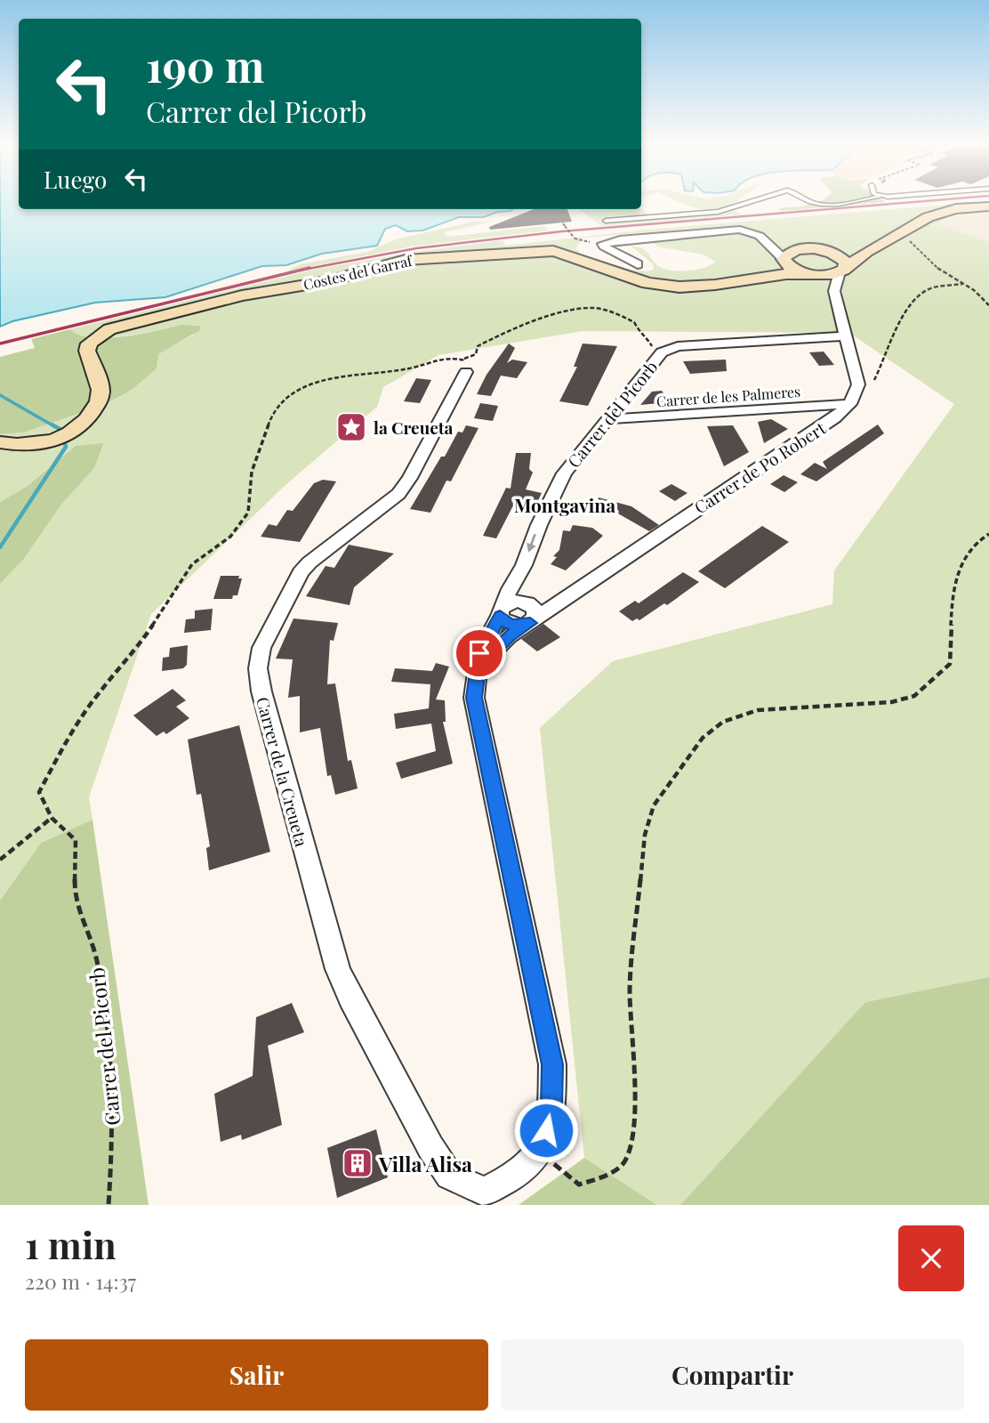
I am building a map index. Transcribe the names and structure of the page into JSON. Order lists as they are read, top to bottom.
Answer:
{
  "streets": {
    "main road": ["Costes del Garraf"],
    "street": [
      "Carrer de les Palmeres",
      "Carrer del Picorb",
      "Carrer de Po Robert",
      "Carrer de la Creueta"
    ]
  },
  "crossings": [
    ["Carrer de les Palmeres", "Carrer del Picorb"],
    ["Carrer de les Palmeres", "Carrer de Po Robert"],
    ["Carrer del Picorb", "Carrer de la Creueta"]
  ],
  "districts": ["Montgavina"],
  "places": {
    "place": ["la Creueta"],
    "building": ["Villa Alisa"]
  },
  "page": {
    "turn": ["190 m", "Carrer del Picorb"],
    "then": "Luego",
    "heading": ["1 min", "220 m · 14:37"],
    "buttons": ["Salir", "Compartir"]
  }
}
